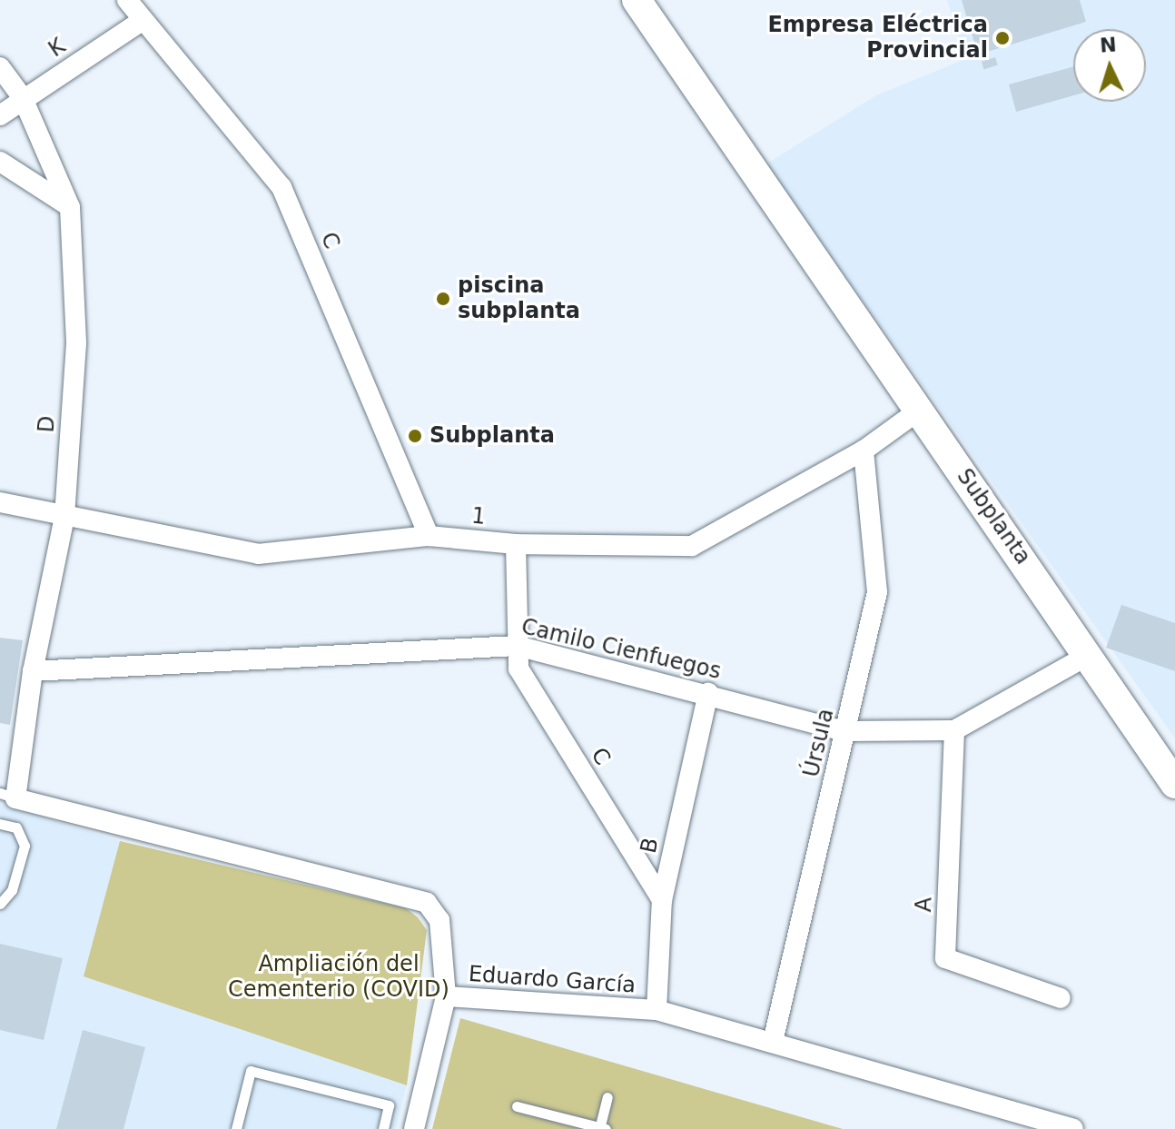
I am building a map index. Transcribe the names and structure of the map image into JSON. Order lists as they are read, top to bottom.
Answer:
{
  "streets": {
    "street": [
      "K",
      "C",
      "D",
      "1",
      "Subplanta",
      "Camilo Cienfuegos",
      "Úrsula",
      "B",
      "A",
      "Eduardo García"
    ]
  },
  "crossings": [
    ["K", "C"],
    ["K", "D"],
    ["C", "1"],
    ["C", "Camilo Cienfuegos"],
    ["C", "B"],
    ["D", "1"],
    ["D", "Camilo Cienfuegos"],
    ["D", "Eduardo García"],
    ["1", "Subplanta"],
    ["1", "Úrsula"],
    ["Subplanta", "Camilo Cienfuegos"],
    ["Camilo Cienfuegos", "Úrsula"],
    ["Camilo Cienfuegos", "B"],
    ["Camilo Cienfuegos", "A"],
    ["Úrsula", "Eduardo García"],
    ["B", "Eduardo García"]
  ],
  "parks": ["Ampliación del Cementerio (COVID)"],
  "places": ["Empresa Eléctrica Provincial", "piscina subplanta", "Subplanta"],
  "north": "top"
}
